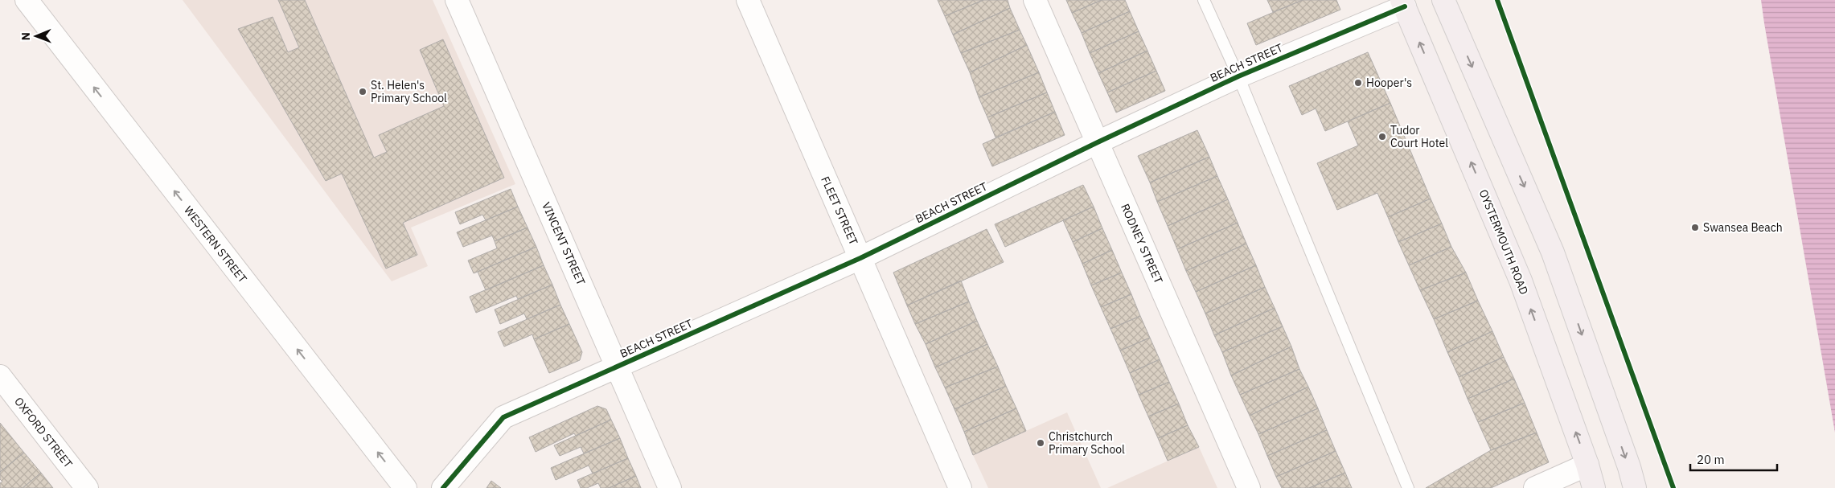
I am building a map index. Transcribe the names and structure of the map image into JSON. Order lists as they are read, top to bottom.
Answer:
{
  "streets": {
    "main road": ["OYSTERMOUTH ROAD"],
    "street": [
      "BEACH STREET",
      "FLEET STREET",
      "VINCENT STREET",
      "RODNEY STREET",
      "WESTERN STREET",
      "OXFORD STREET"
    ]
  },
  "crossings": [
    ["BEACH STREET", "FLEET STREET"],
    ["BEACH STREET", "OYSTERMOUTH ROAD"],
    ["BEACH STREET", "VINCENT STREET"],
    ["BEACH STREET", "RODNEY STREET"]
  ],
  "one_way": ["WESTERN STREET"],
  "places": [
    "Hooper's",
    "St. Helen's Primary School",
    "Tudor Court Hotel",
    "Swansea Beach",
    "Christchurch Primary School"
  ],
  "scale_bar": "20 m",
  "north": "left"
}
